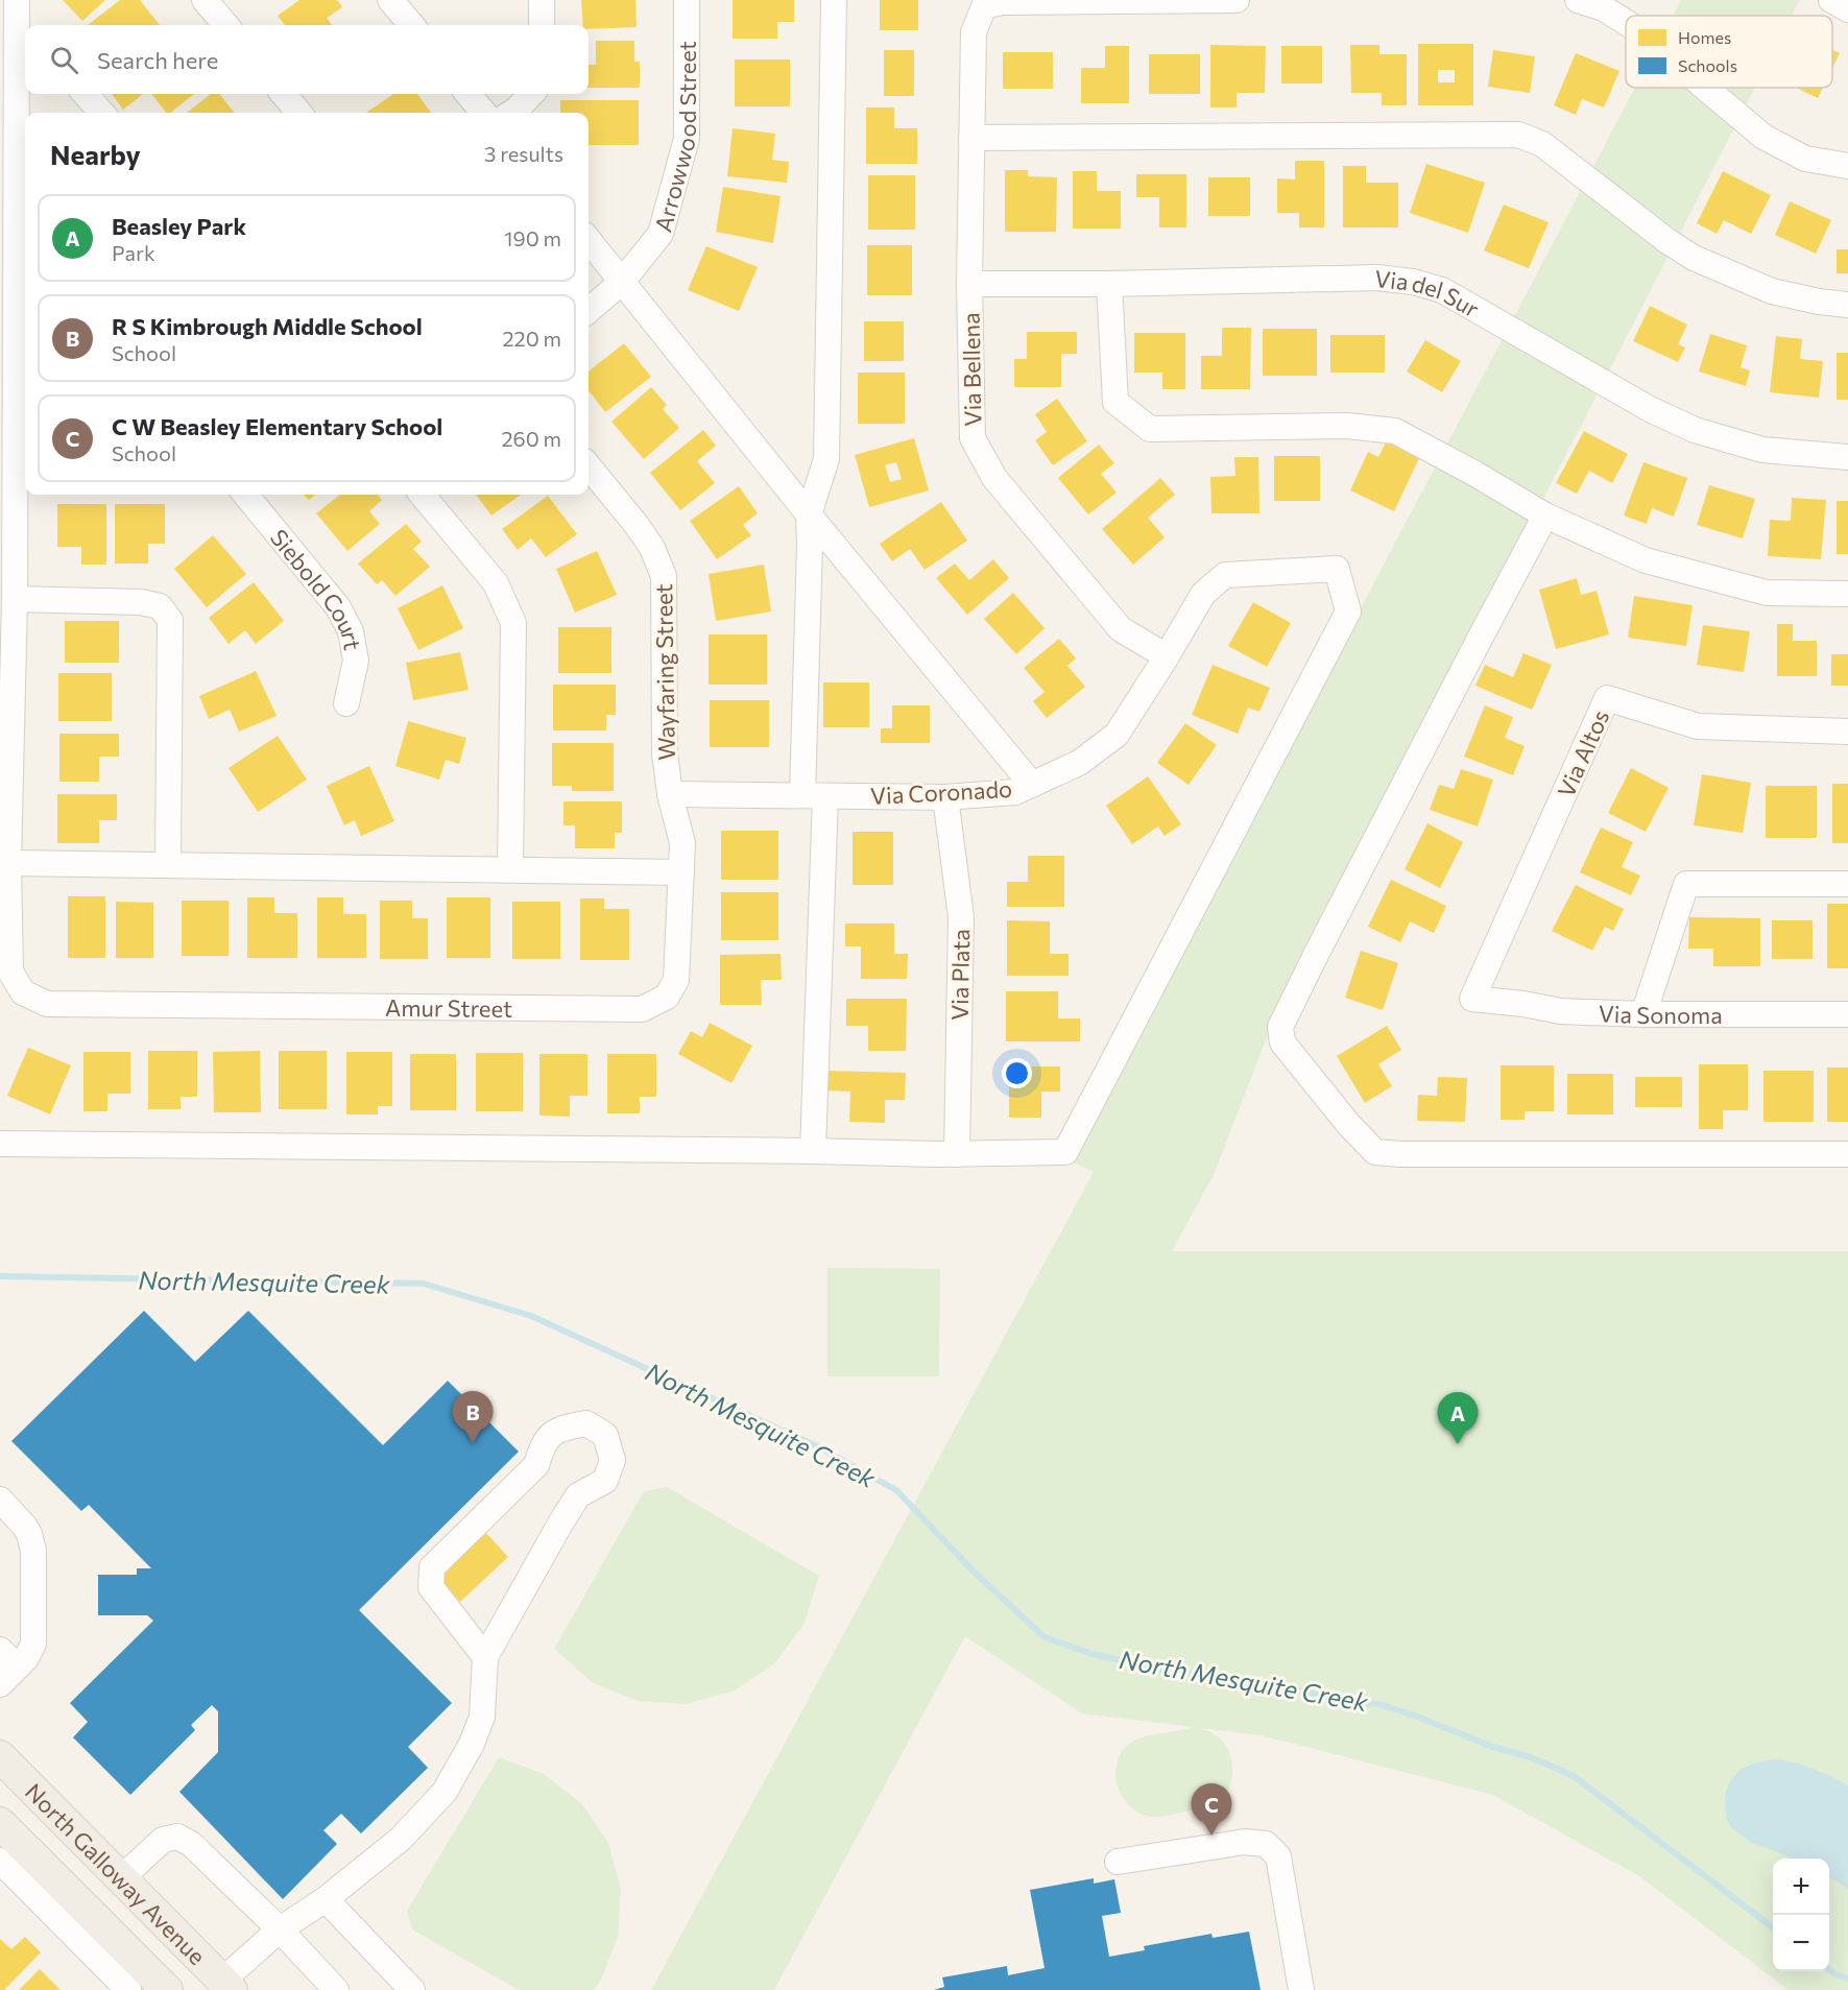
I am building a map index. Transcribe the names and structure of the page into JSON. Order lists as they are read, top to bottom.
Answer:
{
  "streets": {
    "main road": ["North Galloway Avenue"],
    "street": [
      "Arrowwood Street",
      "Via del Sur",
      "Via Bellena",
      "Siebold Court",
      "Wayfaring Street",
      "Via Altos",
      "Via Coronado",
      "Via Plata",
      "Amur Street",
      "Via Sonoma"
    ]
  },
  "crossings": [
    ["Via del Sur", "Via Bellena"],
    ["Via Bellena", "Via Coronado"],
    ["Wayfaring Street", "Via Coronado"],
    ["Wayfaring Street", "Amur Street"],
    ["Via Altos", "Via Sonoma"],
    ["Via Coronado", "Via Plata"],
    ["Via Coronado", "Amur Street"]
  ],
  "water": ["North Mesquite Creek"],
  "legend": ["Homes", "Schools"],
  "page": {
    "search": "Search here",
    "heading": ["Nearby", "3 results"],
    "list": [
      {
        "mark": "A",
        "name": "Beasley Park",
        "note": "Park",
        "value": "190 m"
      },
      {
        "mark": "B",
        "name": "R S Kimbrough Middle School",
        "note": "School",
        "value": "220 m"
      },
      {
        "mark": "C",
        "name": "C W Beasley Elementary School",
        "note": "School",
        "value": "260 m"
      }
    ],
    "pins": ["B", "A", "C"],
    "map_buttons": ["+", "−"]
  }
}
